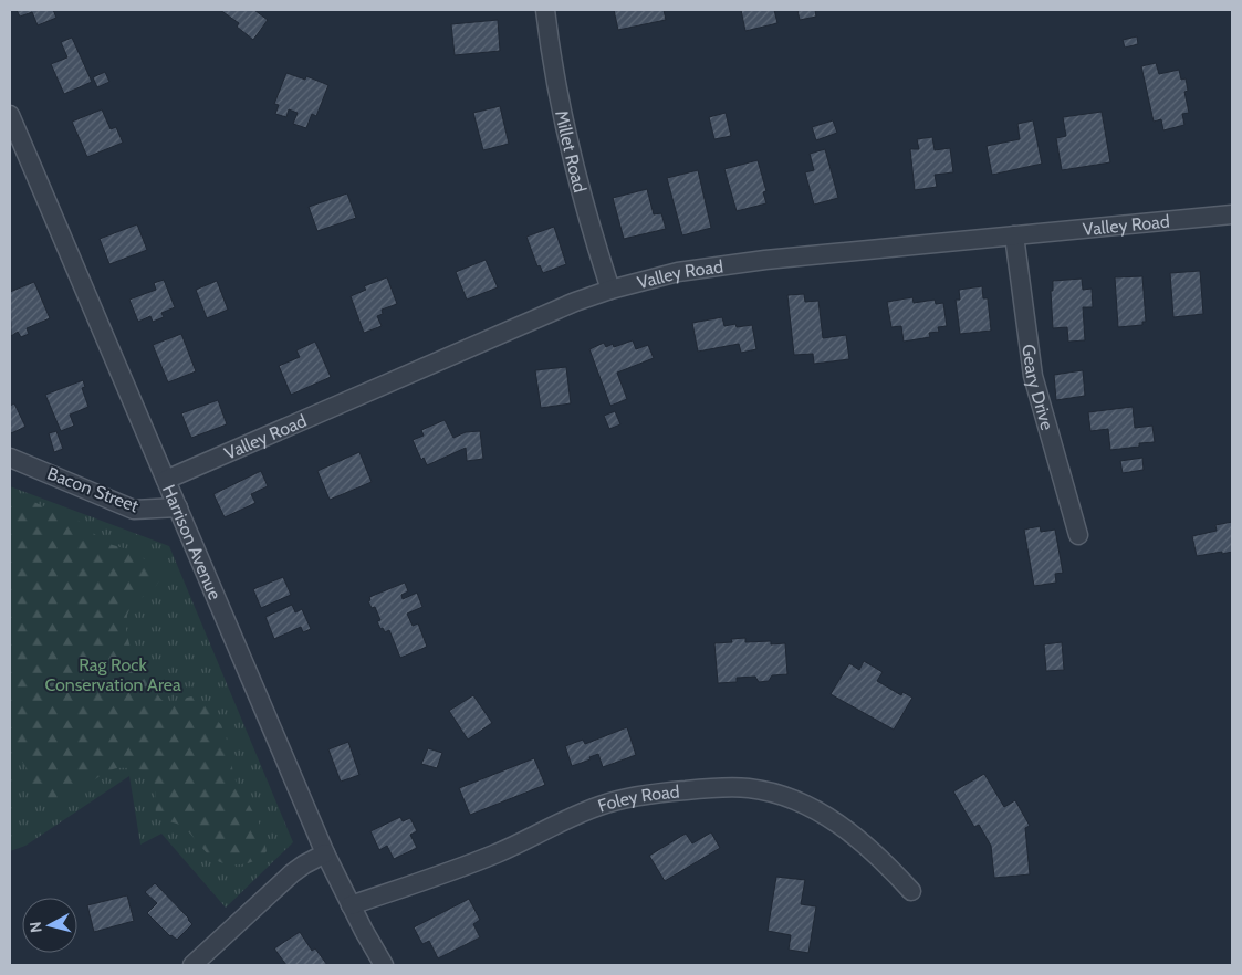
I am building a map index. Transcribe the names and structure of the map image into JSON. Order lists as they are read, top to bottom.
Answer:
{
  "streets": {
    "street": [
      "Millet Road",
      "Valley Road",
      "Geary Drive",
      "Bacon Street",
      "Harrison Avenue",
      "Foley Road"
    ]
  },
  "crossings": [
    ["Millet Road", "Valley Road"],
    ["Valley Road", "Geary Drive"],
    ["Valley Road", "Harrison Avenue"],
    ["Bacon Street", "Harrison Avenue"],
    ["Harrison Avenue", "Foley Road"]
  ],
  "parks": ["Rag Rock Conservation Area"],
  "north": "left"
}
